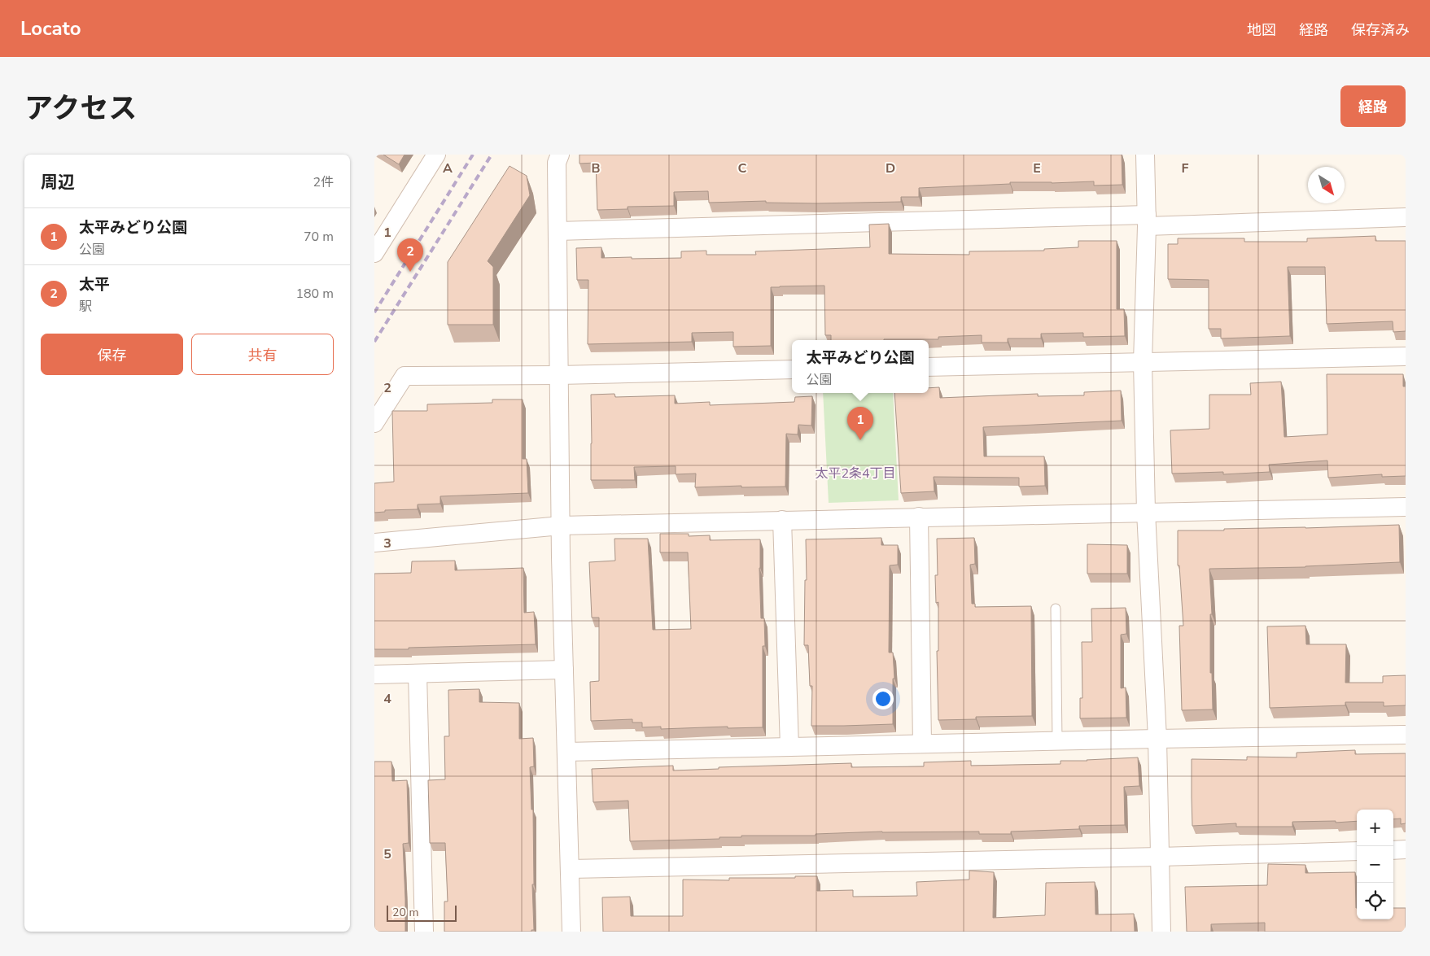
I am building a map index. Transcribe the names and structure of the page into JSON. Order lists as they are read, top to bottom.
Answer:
{
  "districts": ["太平2条4丁目"],
  "scale_bar": "20 m",
  "north": "bottom right",
  "page": {
    "header": "Locato",
    "nav": ["地図", "経路", "保存済み"],
    "title": "アクセス",
    "buttons": [
      "経路",
      ["保存", "共有"]
    ],
    "heading": ["周辺", "2件"],
    "list": [
      {
        "mark": "1",
        "name": "太平みどり公園",
        "note": "公園",
        "value": "70 m"
      },
      {
        "mark": "2",
        "name": "太平",
        "note": "駅",
        "value": "180 m"
      }
    ],
    "pins": ["2", "1"],
    "popup": ["太平みどり公園", "公園"],
    "map_buttons": ["+", "−"],
    "scale": "20 m"
  },
  "grid": {
    "columns": [
      "A",
      "B",
      "C",
      "D",
      "E",
      "F"
    ],
    "rows": [
      "1",
      "2",
      "3",
      "4",
      "5"
    ]
  }
}
